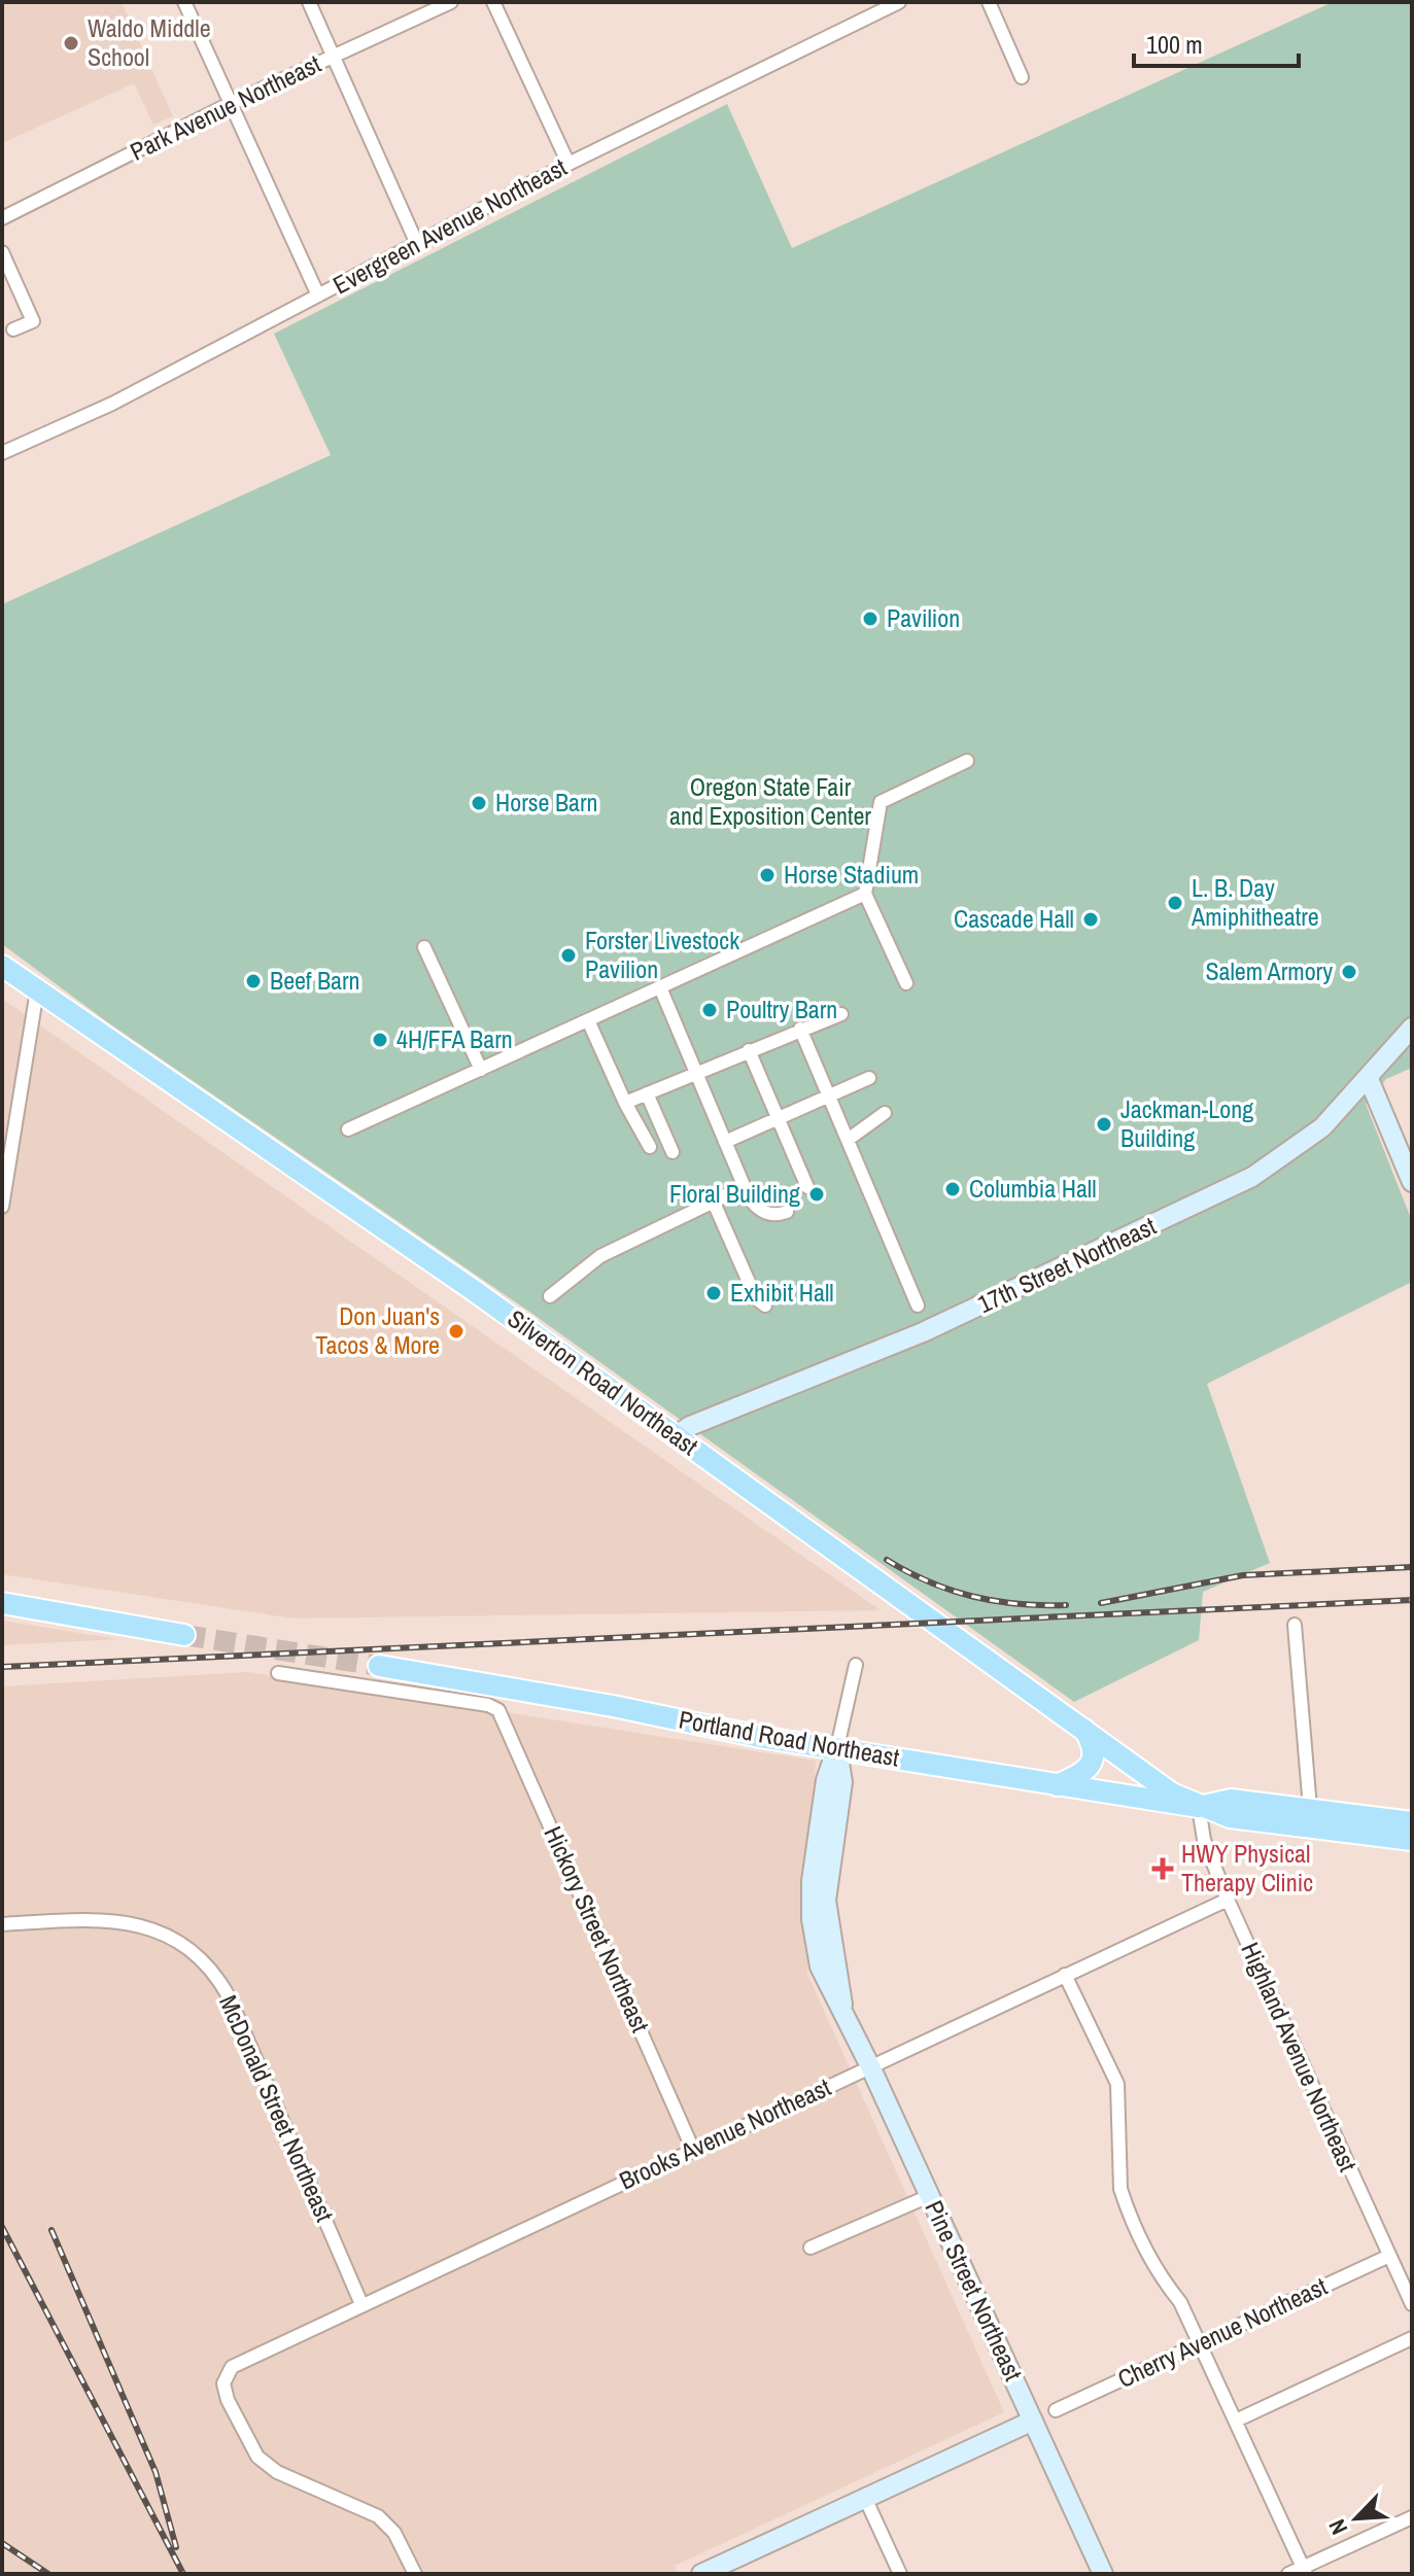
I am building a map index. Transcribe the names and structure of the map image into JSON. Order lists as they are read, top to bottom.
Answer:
{
  "streets": {
    "main road": [
      "17th Street Northeast",
      "Silverton Road Northeast",
      "Portland Road Northeast",
      "Pine Street Northeast"
    ],
    "street": [
      "Park Avenue Northeast",
      "Evergreen Avenue Northeast",
      "Hickory Street Northeast",
      "Highland Avenue Northeast",
      "McDonald Street Northeast",
      "Brooks Avenue Northeast",
      "Cherry Avenue Northeast"
    ]
  },
  "crossings": [
    ["17th Street Northeast", "Silverton Road Northeast"],
    ["Silverton Road Northeast", "Portland Road Northeast"],
    ["Silverton Road Northeast", "Highland Avenue Northeast"],
    ["Portland Road Northeast", "Highland Avenue Northeast"],
    ["Portland Road Northeast", "Pine Street Northeast"],
    ["Hickory Street Northeast", "Brooks Avenue Northeast"],
    ["Highland Avenue Northeast", "Brooks Avenue Northeast"],
    ["Highland Avenue Northeast", "Cherry Avenue Northeast"],
    ["McDonald Street Northeast", "Brooks Avenue Northeast"],
    ["Brooks Avenue Northeast", "Pine Street Northeast"]
  ],
  "parks": ["Oregon State Fair and Exposition Center"],
  "places": {
    "other": [
      "Waldo Middle School",
      "Pavilion",
      "Horse Barn",
      "Horse Stadium",
      "L. B. Day Amiphitheatre",
      "Cascade Hall",
      "Forster Livestock Pavilion",
      "Salem Armory",
      "Beef Barn",
      "Poultry Barn",
      "4H/FFA Barn",
      "Jackman-Long Building",
      "Columbia Hall",
      "Floral Building",
      "Exhibit Hall",
      "Don Juan's Tacos & More"
    ],
    "health": ["HWY Physical Therapy Clinic"]
  },
  "scale_bar": "100 m",
  "north": "bottom left"
}
